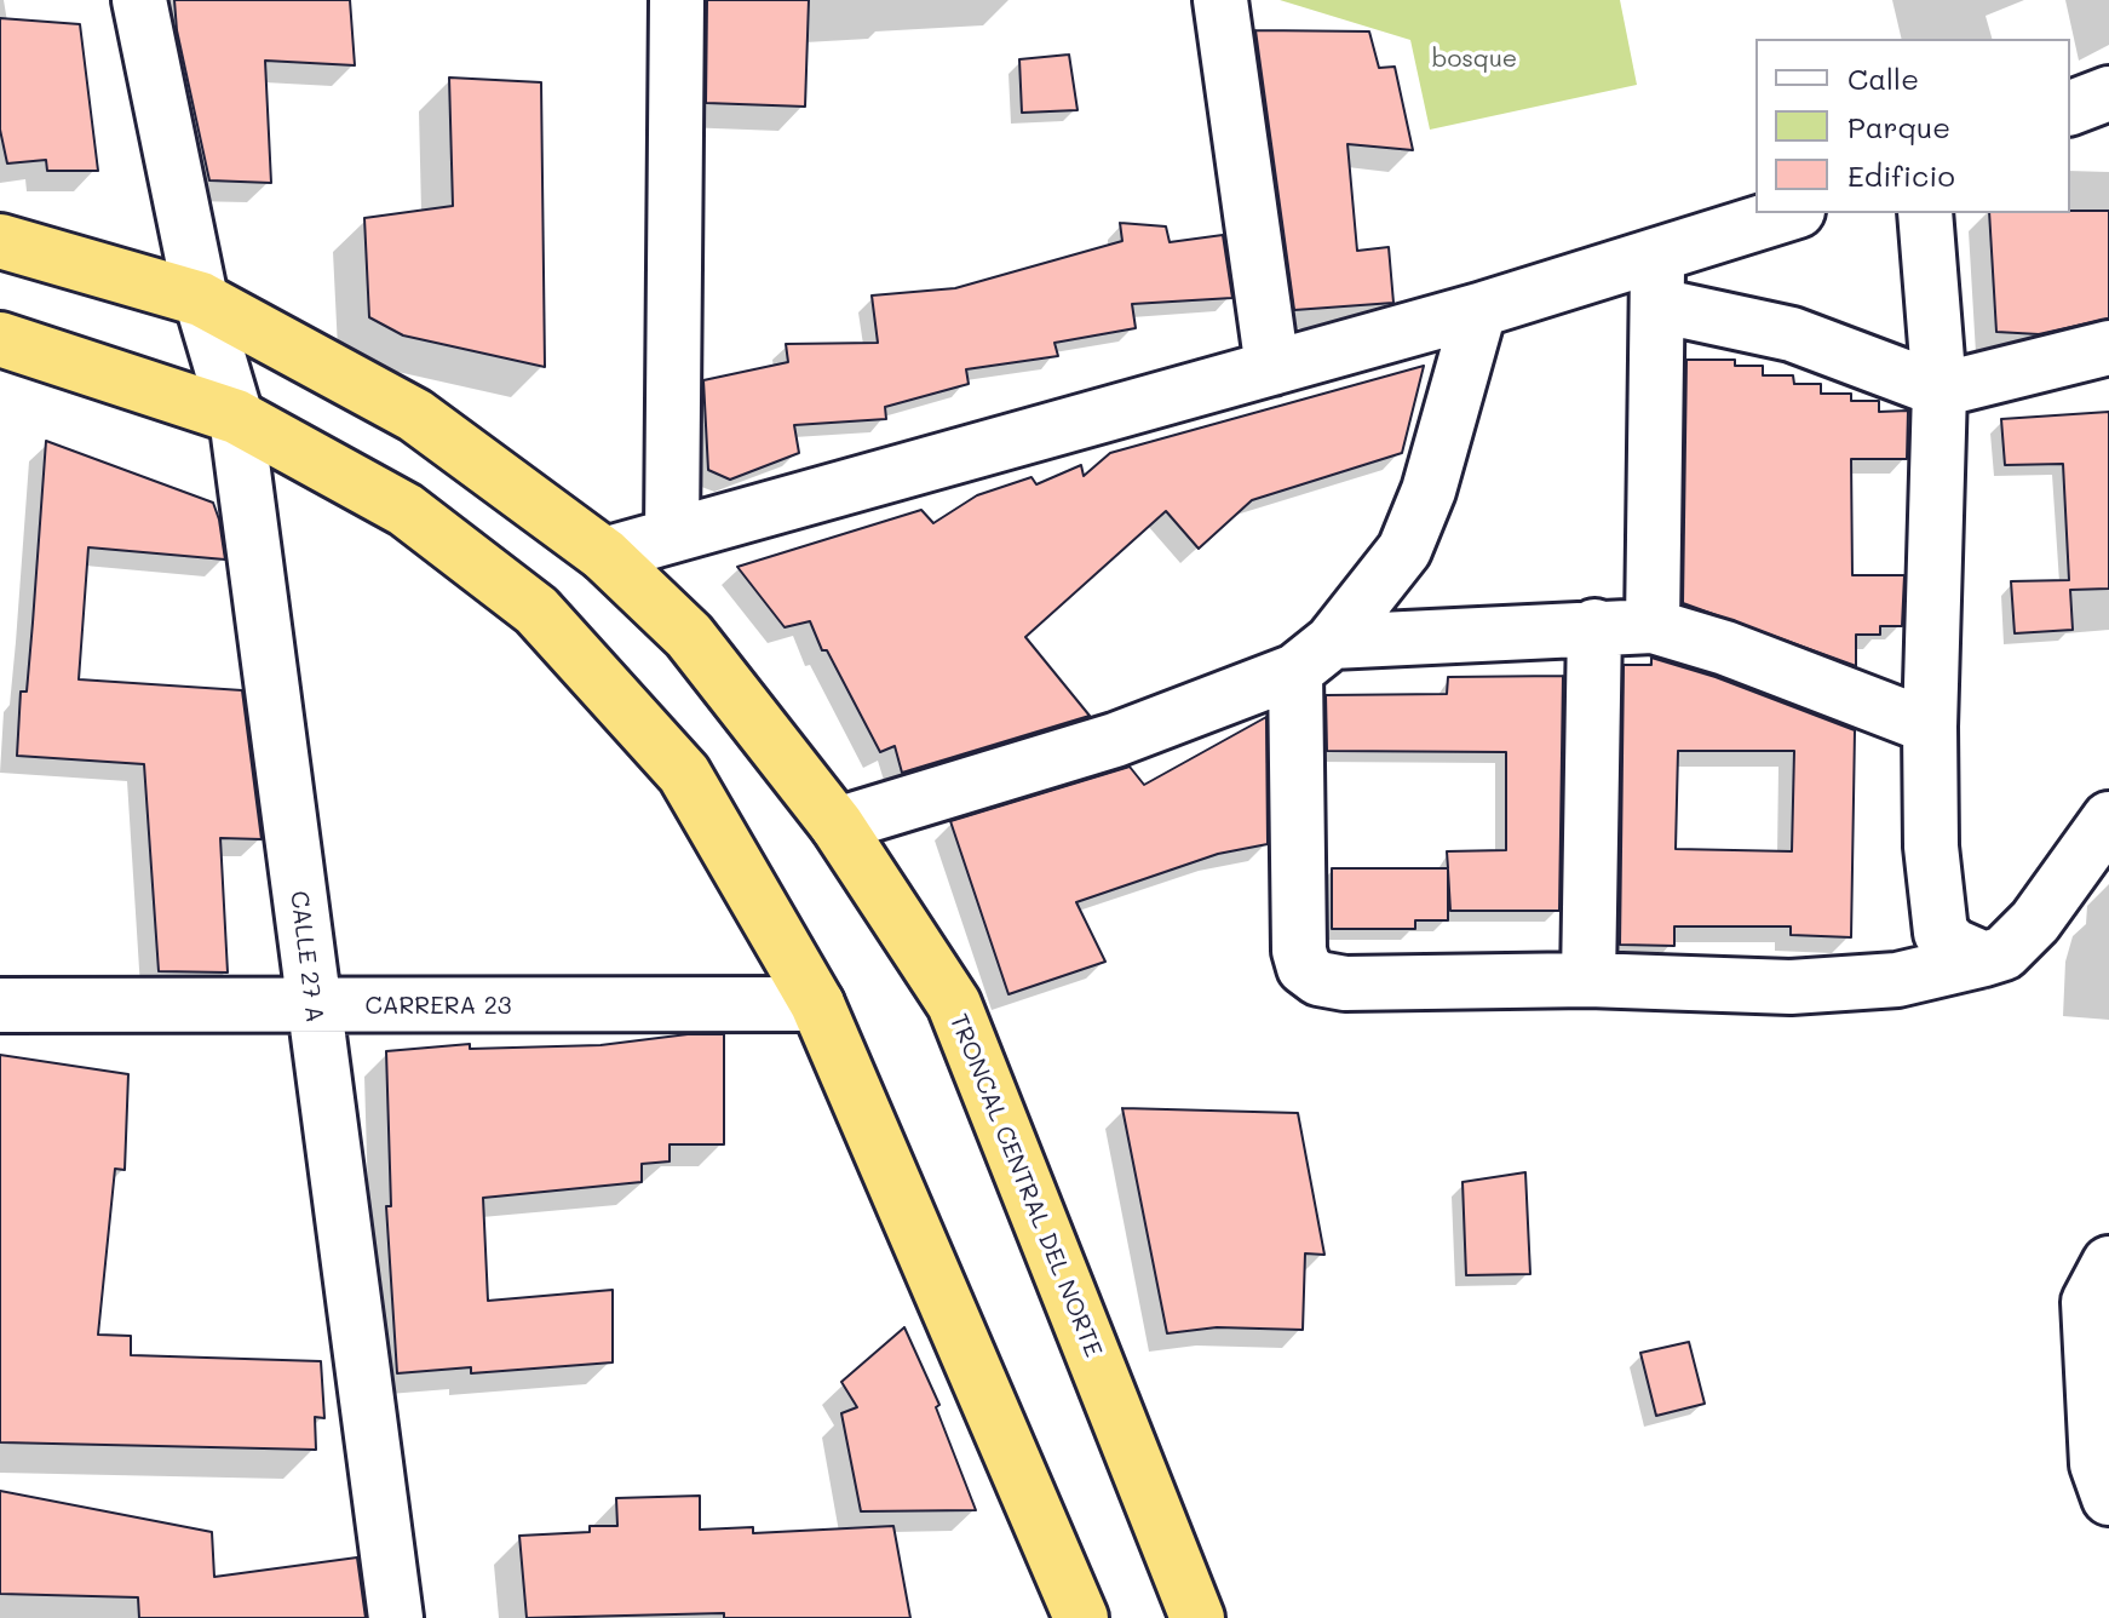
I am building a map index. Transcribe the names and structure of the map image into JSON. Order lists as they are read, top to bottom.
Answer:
{
  "streets": {
    "highway": ["TRONCAL CENTRAL DEL NORTE"],
    "street": ["CALLE 27 A", "CARRERA 23"]
  },
  "crossings": [
    ["CALLE 27 A", "CARRERA 23"],
    ["CALLE 27 A", "TRONCAL CENTRAL DEL NORTE"]
  ],
  "parks": ["bosque"],
  "legend": ["Calle", "Parque", "Edificio"]
}
